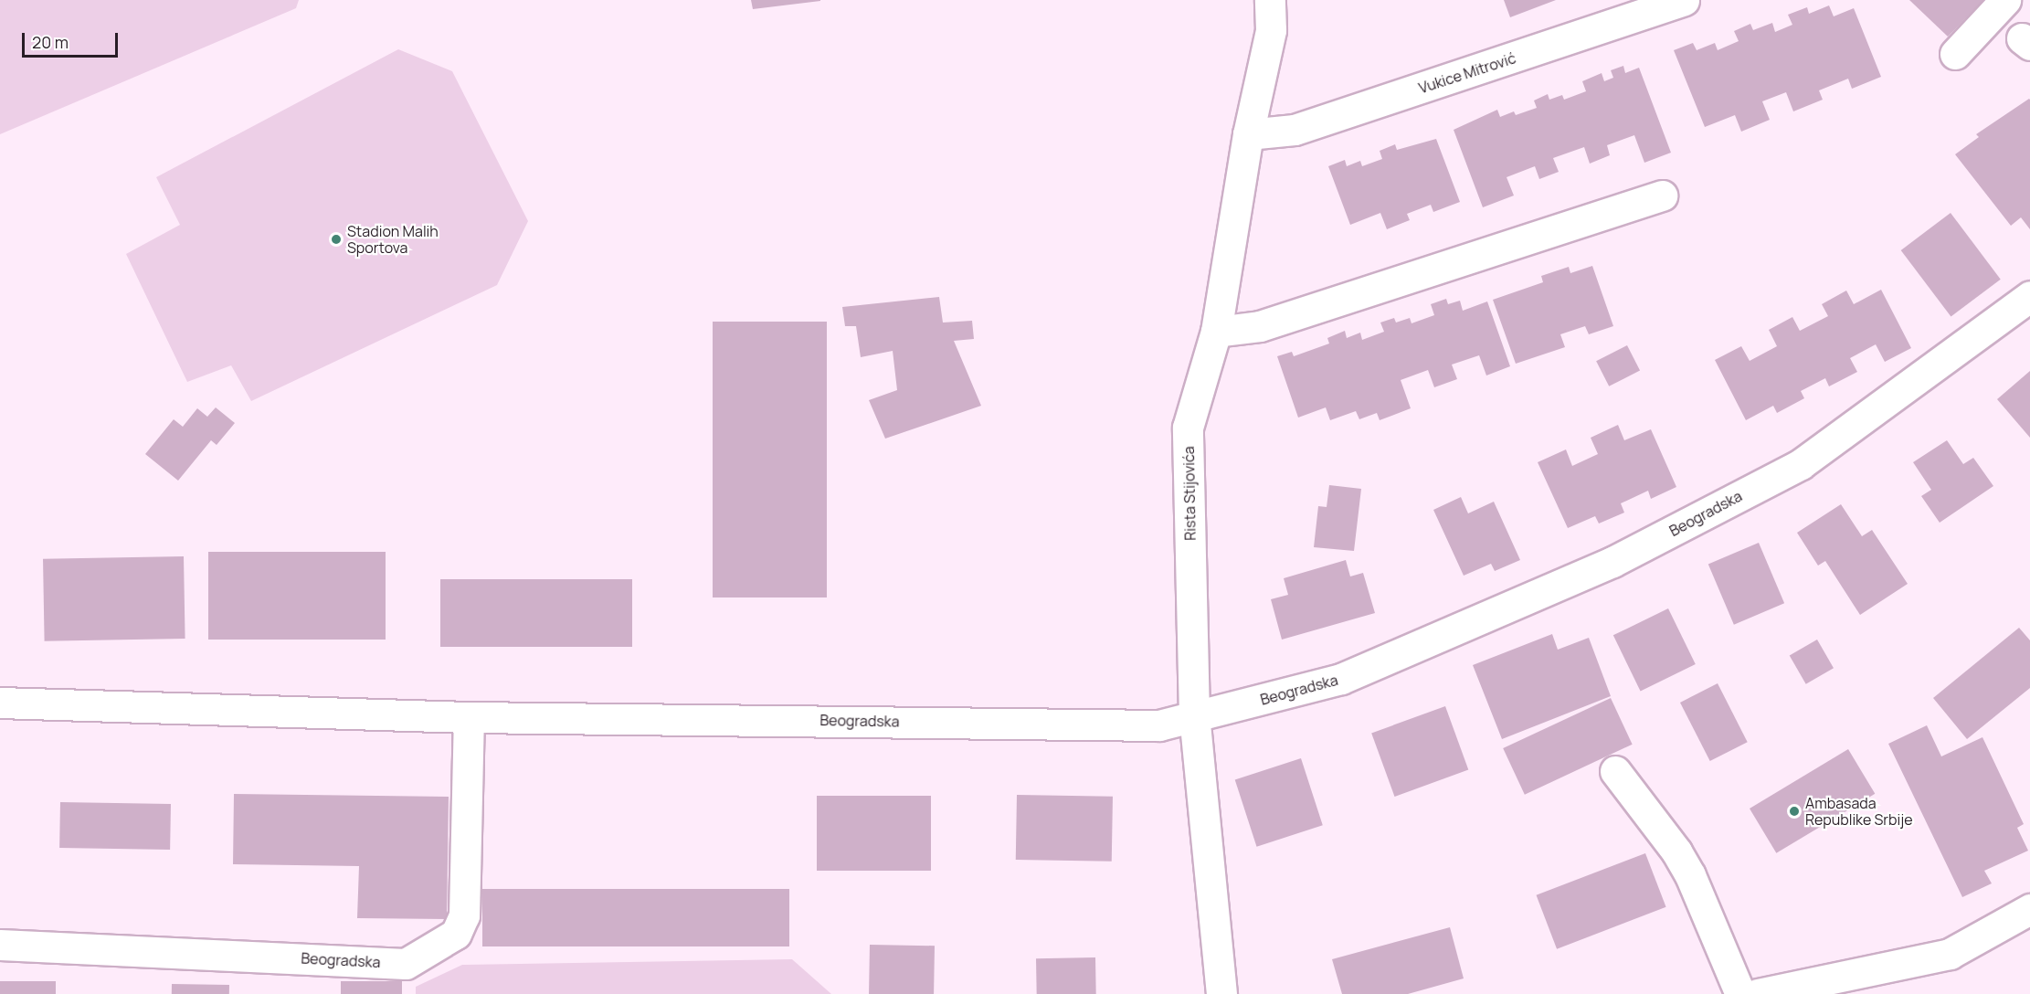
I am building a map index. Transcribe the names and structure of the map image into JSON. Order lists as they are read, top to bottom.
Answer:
{
  "streets": {
    "street": ["Vukice Mitrović", "Rista Stijovića", "Beogradska"]
  },
  "crossings": [
    ["Vukice Mitrović", "Rista Stijovića"],
    ["Rista Stijovića", "Beogradska"]
  ],
  "places": ["Stadion Malih Sportova", "Ambasada Republike Srbije"],
  "scale_bar": "20 m"
}
